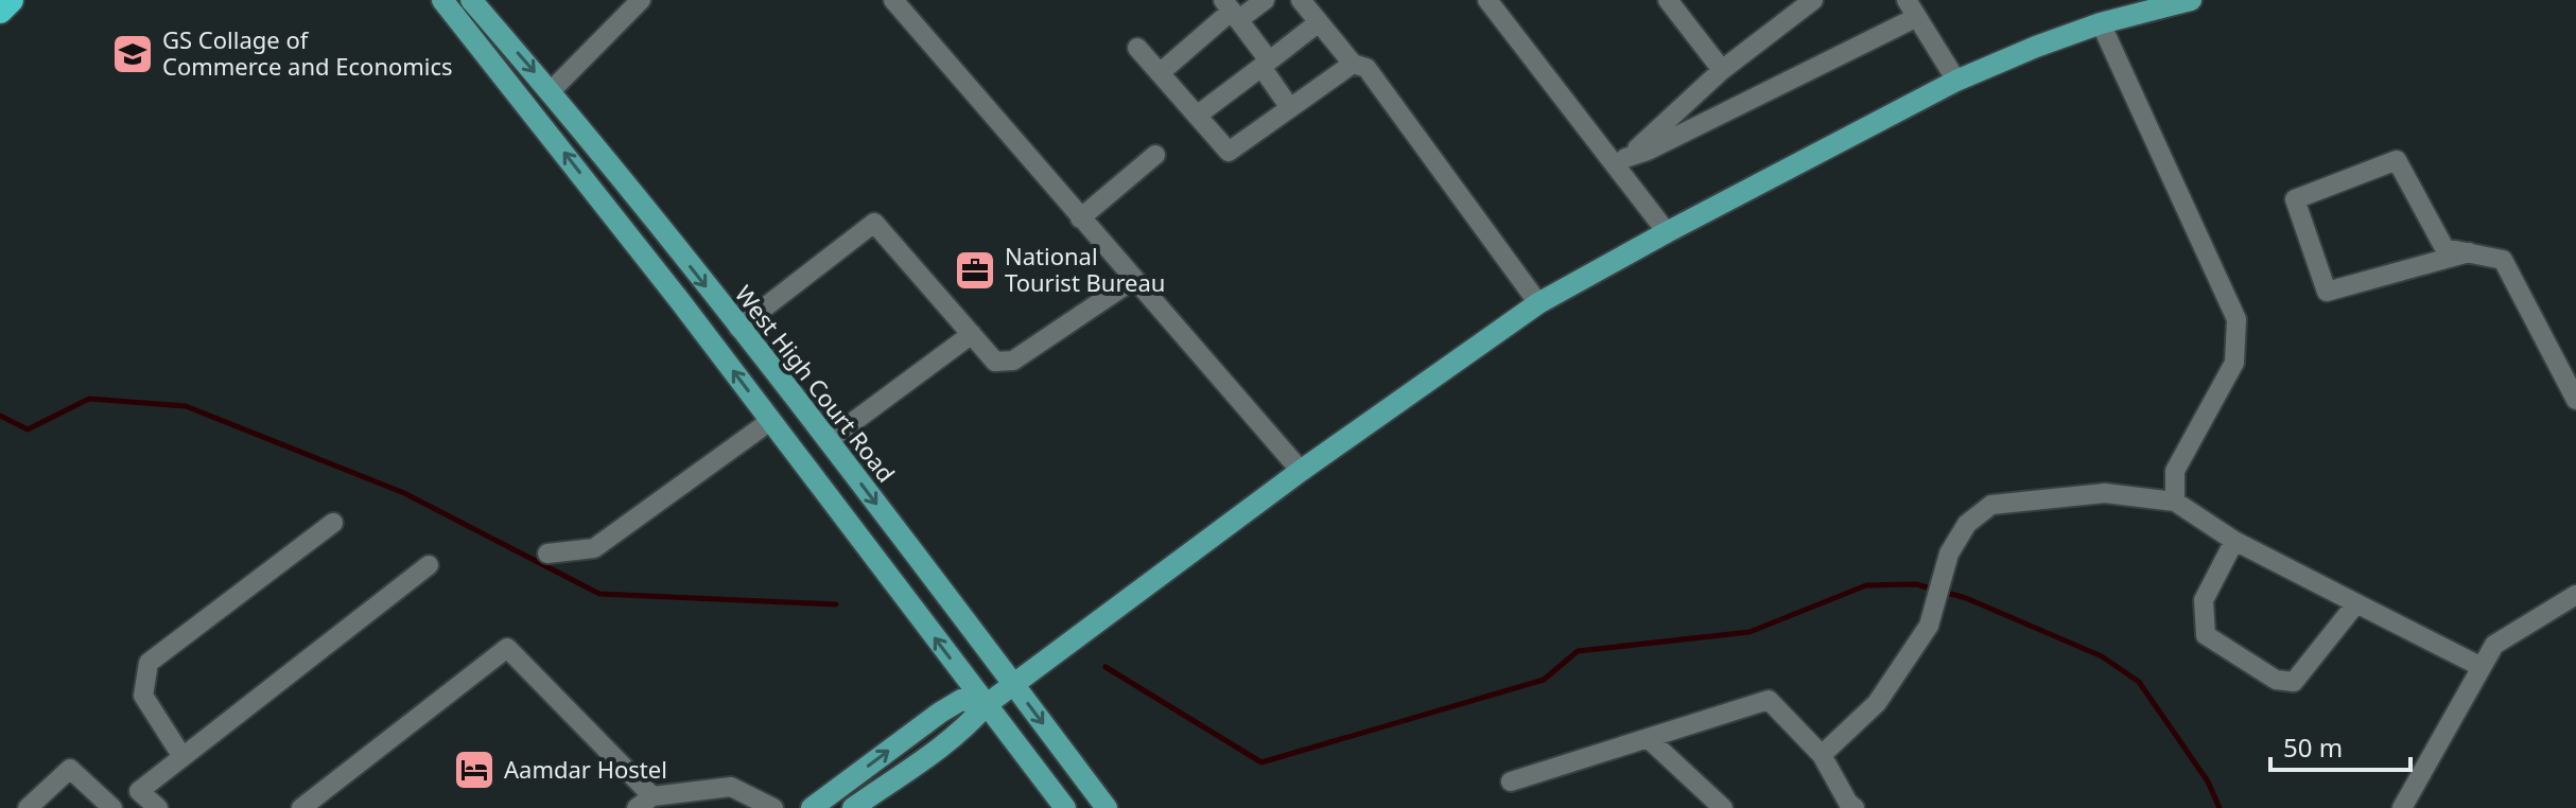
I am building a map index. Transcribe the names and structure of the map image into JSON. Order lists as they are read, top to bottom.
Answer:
{
  "streets": {
    "main road": ["West High Court Road"]
  },
  "places": {
    "school or university": ["GS Collage of Commerce and Economics"],
    "office": ["National Tourist Bureau"],
    "hotel": ["Aamdar Hostel"]
  },
  "scale_bar": "50 m"
}
